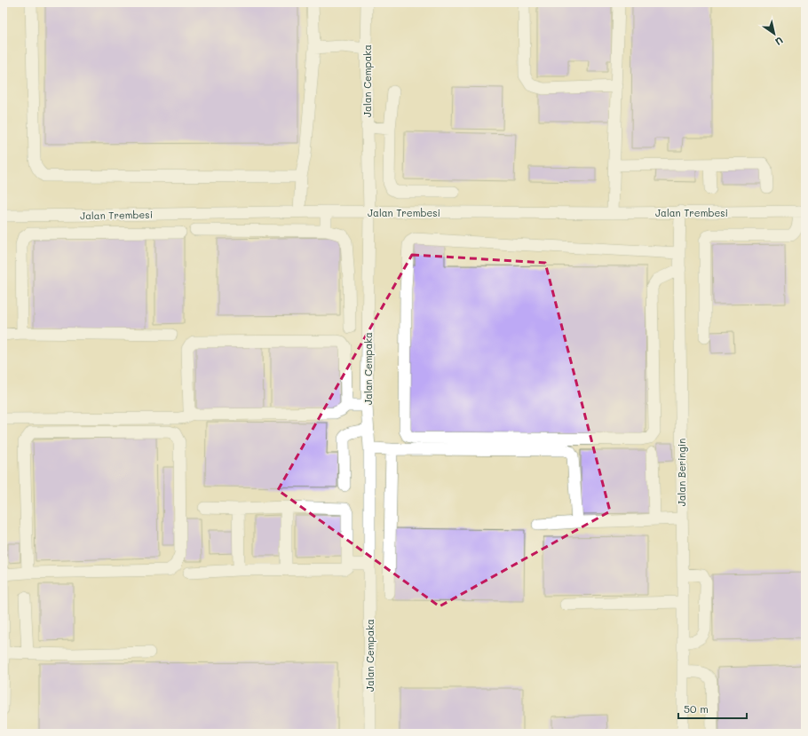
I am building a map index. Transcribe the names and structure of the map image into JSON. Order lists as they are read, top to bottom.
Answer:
{
  "streets": {
    "street": ["Jalan Cempaka", "Jalan Trembesi", "Jalan Beringin"]
  },
  "crossings": [
    ["Jalan Cempaka", "Jalan Trembesi"],
    ["Jalan Trembesi", "Jalan Beringin"]
  ],
  "scale_bar": "50 m",
  "north": "bottom right"
}
